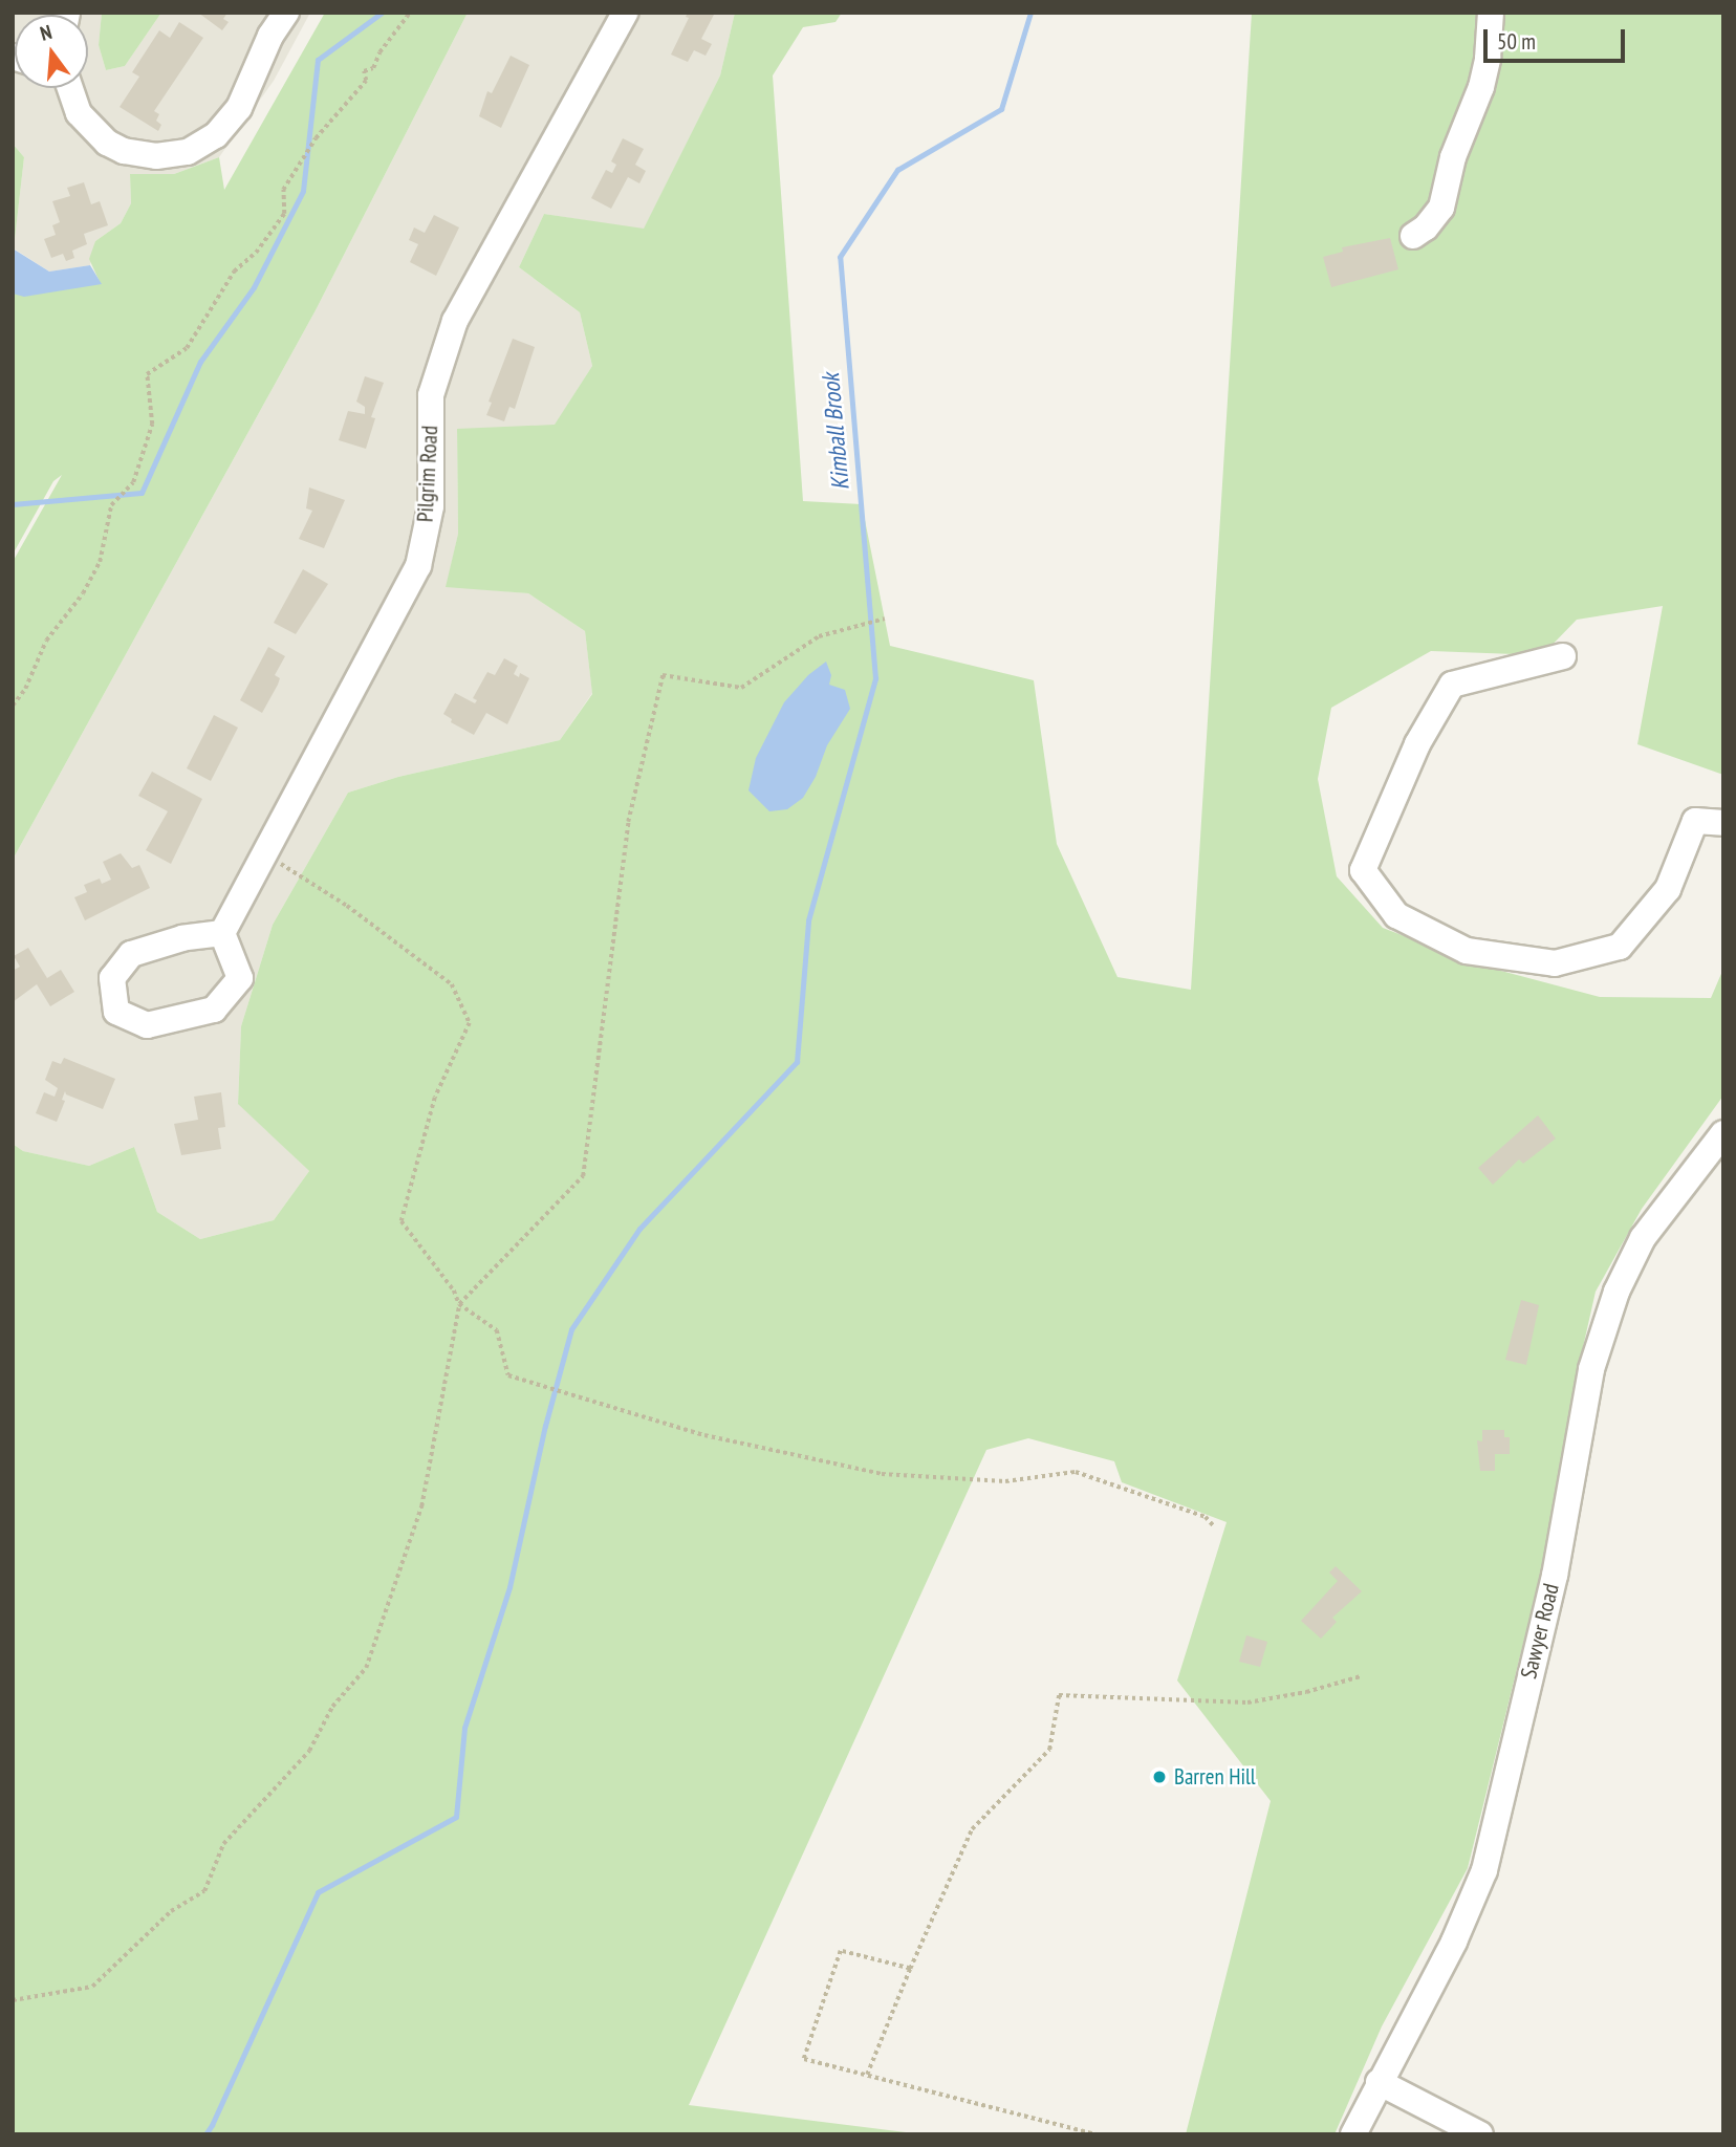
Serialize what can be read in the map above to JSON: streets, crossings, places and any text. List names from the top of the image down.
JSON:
{
  "streets": {
    "street": ["Pilgrim Road", "Sawyer Road"]
  },
  "water": ["Kimball Brook"],
  "places": ["Barren Hill"],
  "scale_bar": "50 m",
  "north": "top"
}
